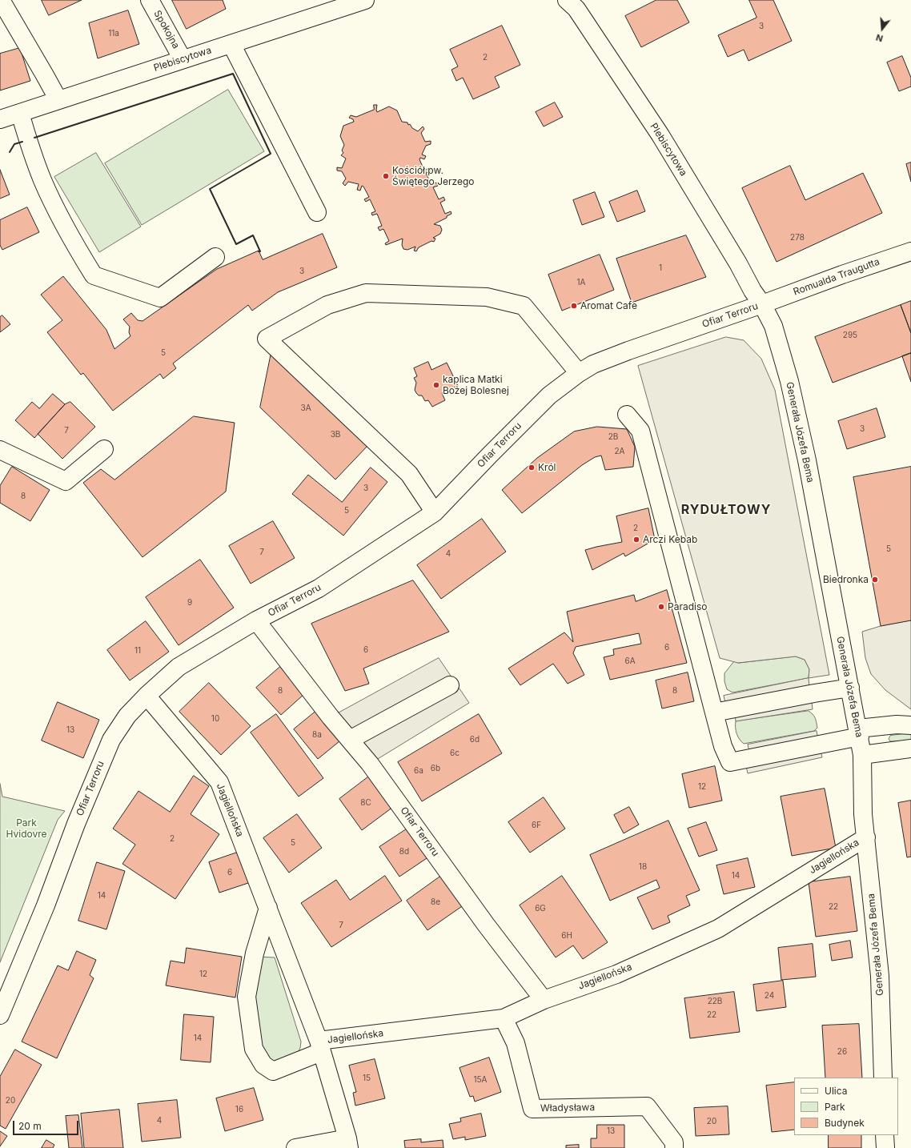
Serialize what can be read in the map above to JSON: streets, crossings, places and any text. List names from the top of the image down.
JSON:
{
  "streets": {
    "street": [
      "Spokojna",
      "Plebiscytowa",
      "Romualda Traugutta",
      "Ofiar Terroru",
      "Generała Józefa Bema",
      "Jagiellońska",
      "Władysława"
    ]
  },
  "crossings": [
    ["Spokojna", "Plebiscytowa"],
    ["Plebiscytowa", "Romualda Traugutta"],
    ["Plebiscytowa", "Ofiar Terroru"],
    ["Plebiscytowa", "Generała Józefa Bema"],
    ["Romualda Traugutta", "Ofiar Terroru"],
    ["Romualda Traugutta", "Generała Józefa Bema"],
    ["Ofiar Terroru", "Generała Józefa Bema"],
    ["Ofiar Terroru", "Jagiellońska"],
    ["Generała Józefa Bema", "Jagiellońska"],
    ["Jagiellońska", "Władysława"]
  ],
  "districts": ["RYDUŁTOWY"],
  "parks": ["Park Hvidovre"],
  "places": [
    "Kościół pw. Świętego Jerzego",
    "Aromat Cafe",
    "kaplica Matki Bożej Bolesnej",
    "Król",
    "Arczi Kebab",
    "Biedronka",
    "Paradiso"
  ],
  "house_numbers": [
    "3",
    "11a",
    "2",
    "278",
    "1",
    "3",
    "1A",
    "295",
    "5",
    "3A",
    "3",
    "7",
    "3B",
    "2B",
    "2A",
    "3",
    "8",
    "5",
    "2",
    "5",
    "7",
    "4",
    "9",
    "6",
    "6",
    "11",
    "6A",
    "8",
    "8",
    "10",
    "13",
    "8a",
    "6d",
    "6c",
    "6b",
    "6a",
    "12",
    "8C",
    "6F",
    "2",
    "5",
    "8d",
    "18",
    "6",
    "14",
    "14",
    "8e",
    "22",
    "6G",
    "7",
    "6H",
    "12",
    "24",
    "22B",
    "22",
    "14",
    "26",
    "15",
    "15A",
    "20",
    "16",
    "4",
    "20",
    "13"
  ],
  "legend": ["Ulica", "Park", "Budynek"],
  "scale_bar": "20 m",
  "north": "bottom"
}
